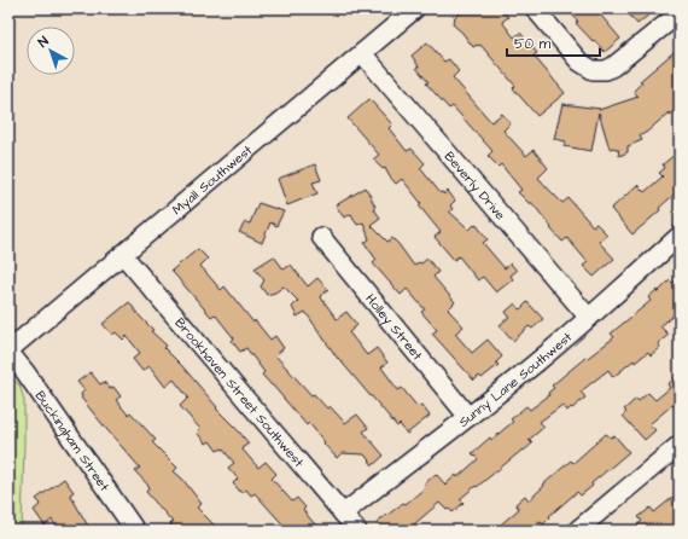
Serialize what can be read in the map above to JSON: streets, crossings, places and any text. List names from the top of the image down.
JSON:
{
  "streets": {
    "street": [
      "Myall Southwest",
      "Beverly Drive",
      "Holley Street",
      "Sunny Lane Southwest",
      "Brookhaven Street Southwest",
      "Buckingham Street"
    ]
  },
  "crossings": [
    ["Myall Southwest", "Beverly Drive"],
    ["Myall Southwest", "Brookhaven Street Southwest"],
    ["Myall Southwest", "Buckingham Street"],
    ["Beverly Drive", "Sunny Lane Southwest"],
    ["Holley Street", "Sunny Lane Southwest"],
    ["Sunny Lane Southwest", "Brookhaven Street Southwest"]
  ],
  "scale_bar": "50 m",
  "north": "top left"
}
